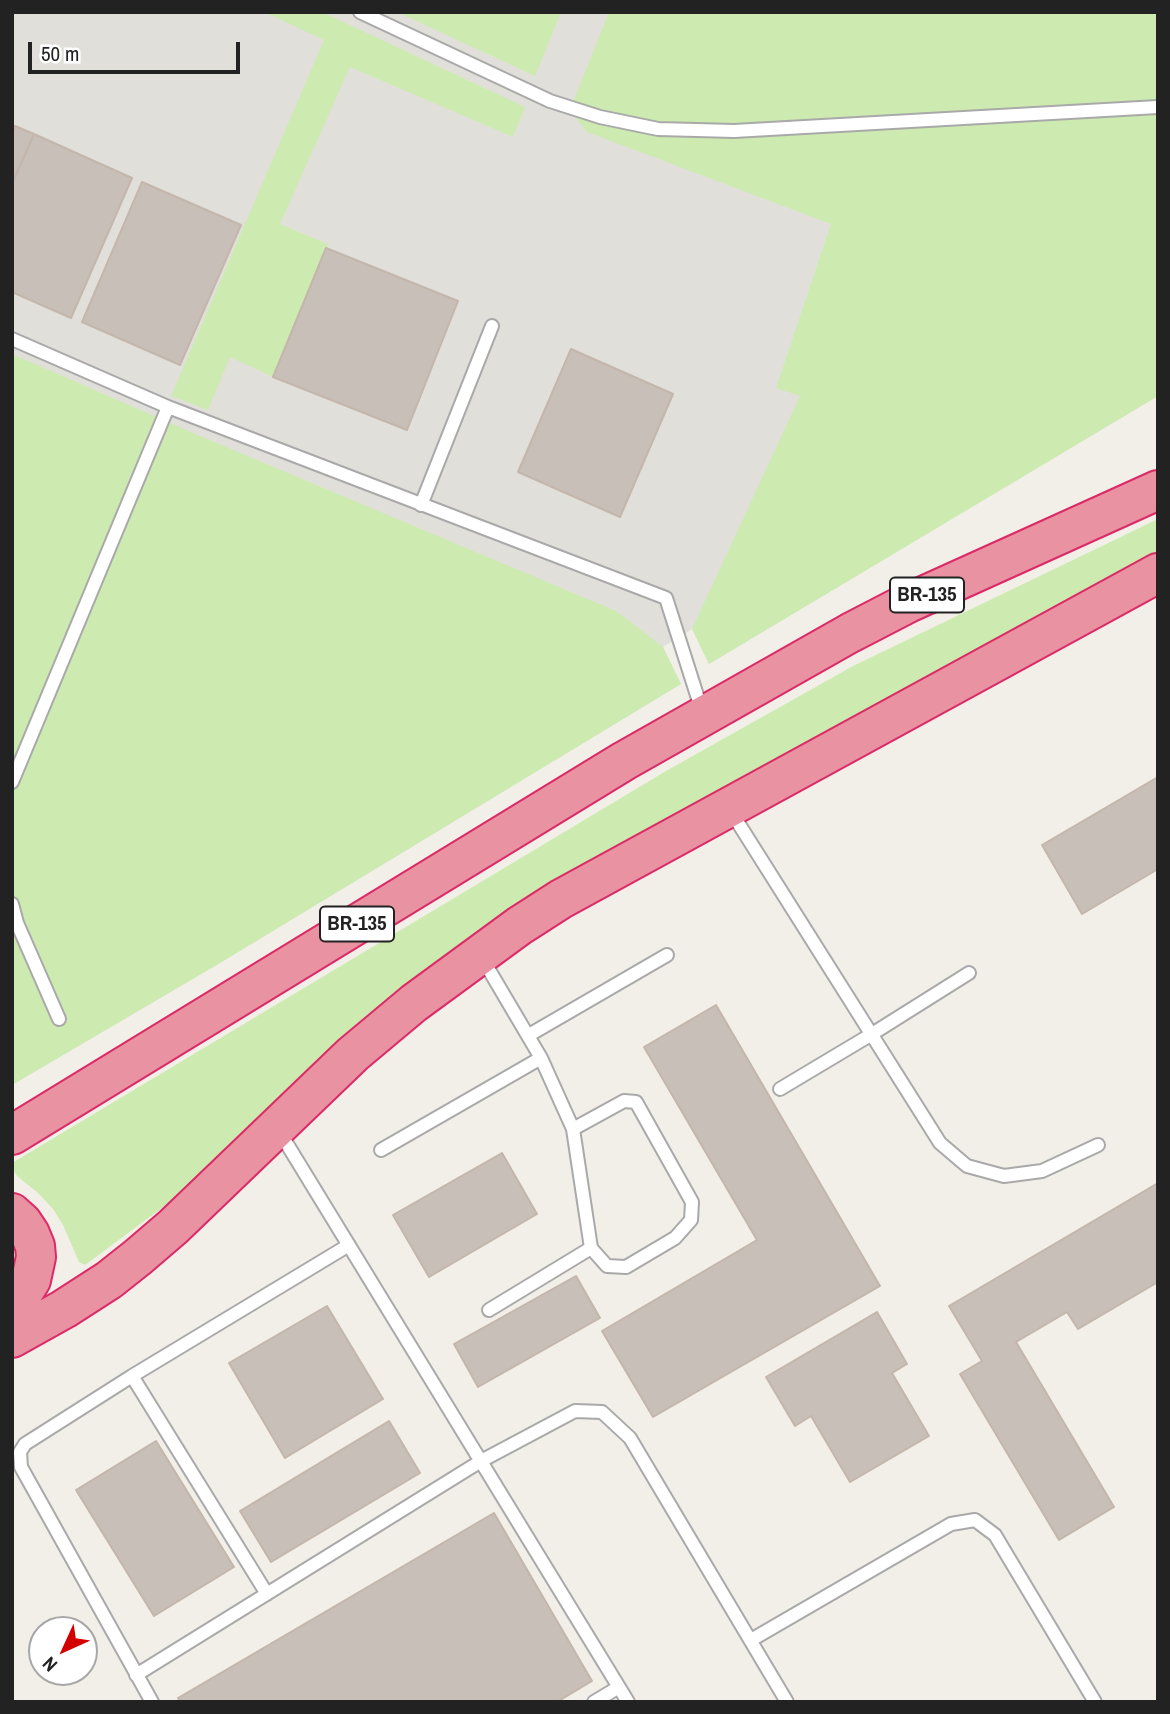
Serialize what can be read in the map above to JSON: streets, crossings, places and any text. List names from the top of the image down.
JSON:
{
  "streets": {
    "highway": ["BR-135"]
  },
  "scale_bar": "50 m",
  "north": "bottom left"
}
